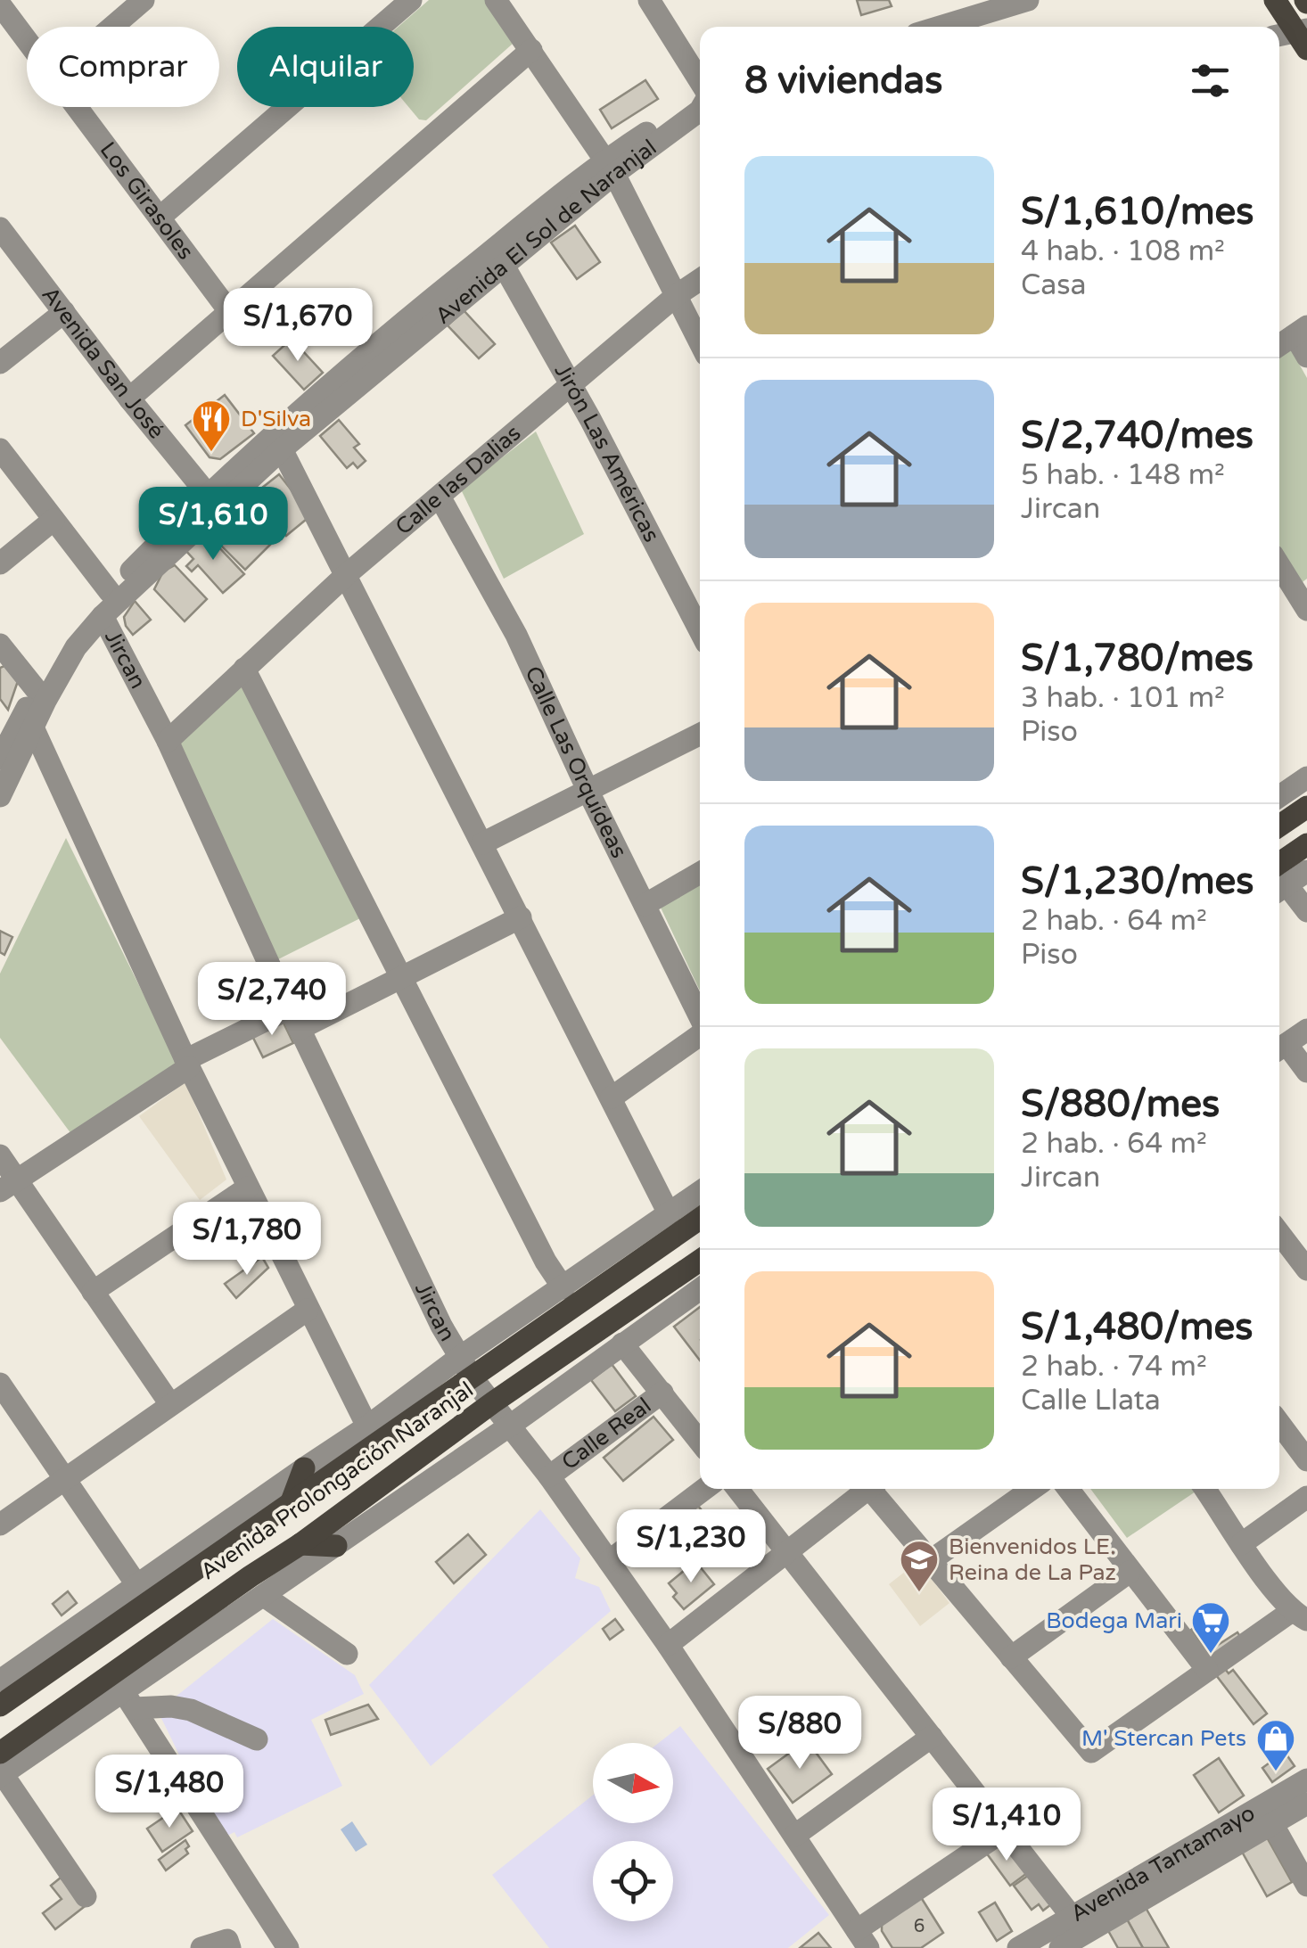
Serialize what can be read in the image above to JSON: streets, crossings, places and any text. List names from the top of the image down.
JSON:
{
  "streets": {
    "main road": ["Avenida Prolongación Naranjal"],
    "street": [
      "Los Girasoles",
      "Avenida El Sol de Naranjal",
      "Avenida San José",
      "Jirón Las Américas",
      "Calle las Dalias",
      "Jircan",
      "Calle Las Orquídeas",
      "Calle Real",
      "Avenida Tantamayo"
    ]
  },
  "crossings": [
    ["Avenida El Sol de Naranjal", "Avenida San José"],
    ["Avenida El Sol de Naranjal", "Jirón Las Américas"],
    ["Avenida El Sol de Naranjal", "Jircan"],
    ["Jirón Las Américas", "Calle las Dalias"],
    ["Calle las Dalias", "Jircan"],
    ["Calle las Dalias", "Calle Las Orquídeas"],
    ["Jircan", "Calle Real"],
    ["Jircan", "Avenida Prolongación Naranjal"]
  ],
  "places": {
    "restaurant": ["D'Silva"],
    "school or university": ["Bienvenidos LE. Reina de La Paz"],
    "supermarket": ["Bodega Mari"],
    "shop": ["M' Stercan Pets"]
  },
  "house_numbers": ["6"],
  "north": "right",
  "page": {
    "chip": ["Comprar", "Alquilar"],
    "heading": "8 viviendas",
    "list": [
      {
        "name": "S/1,610/mes",
        "note": "4 hab. · 108 m² · Casa"
      },
      {
        "name": "S/2,740/mes",
        "note": "5 hab. · 148 m² · Jircan"
      },
      {
        "name": "S/1,780/mes",
        "note": "3 hab. · 101 m² · Piso"
      },
      {
        "name": "S/1,230/mes",
        "note": "2 hab. · 64 m² · Piso"
      },
      {
        "name": "S/880/mes",
        "note": "2 hab. · 64 m² · Jircan"
      },
      {
        "name": "S/1,480/mes",
        "note": "2 hab. · 74 m² · Calle Llata"
      }
    ],
    "price": [
      "S/1,670",
      "S/1,610",
      "S/2,740",
      "S/1,780",
      "S/1,230",
      "S/880",
      "S/1,480",
      "S/1,410"
    ]
  }
}
